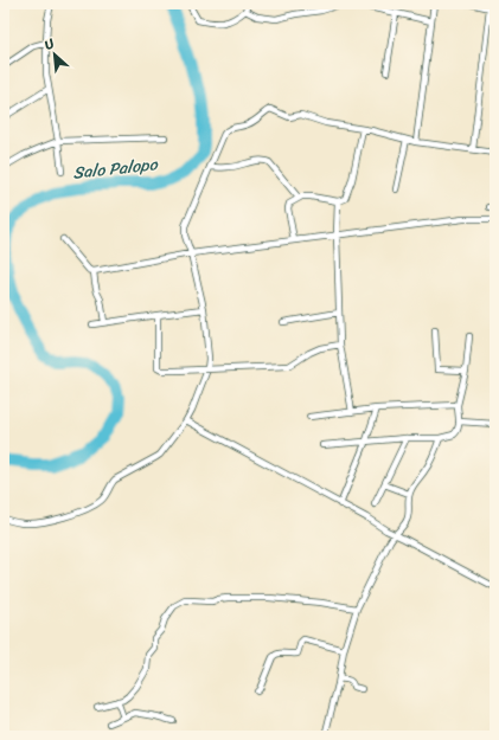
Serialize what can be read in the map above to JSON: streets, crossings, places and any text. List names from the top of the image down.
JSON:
{
  "water": ["Salo Palopo"],
  "north": "top left"
}
